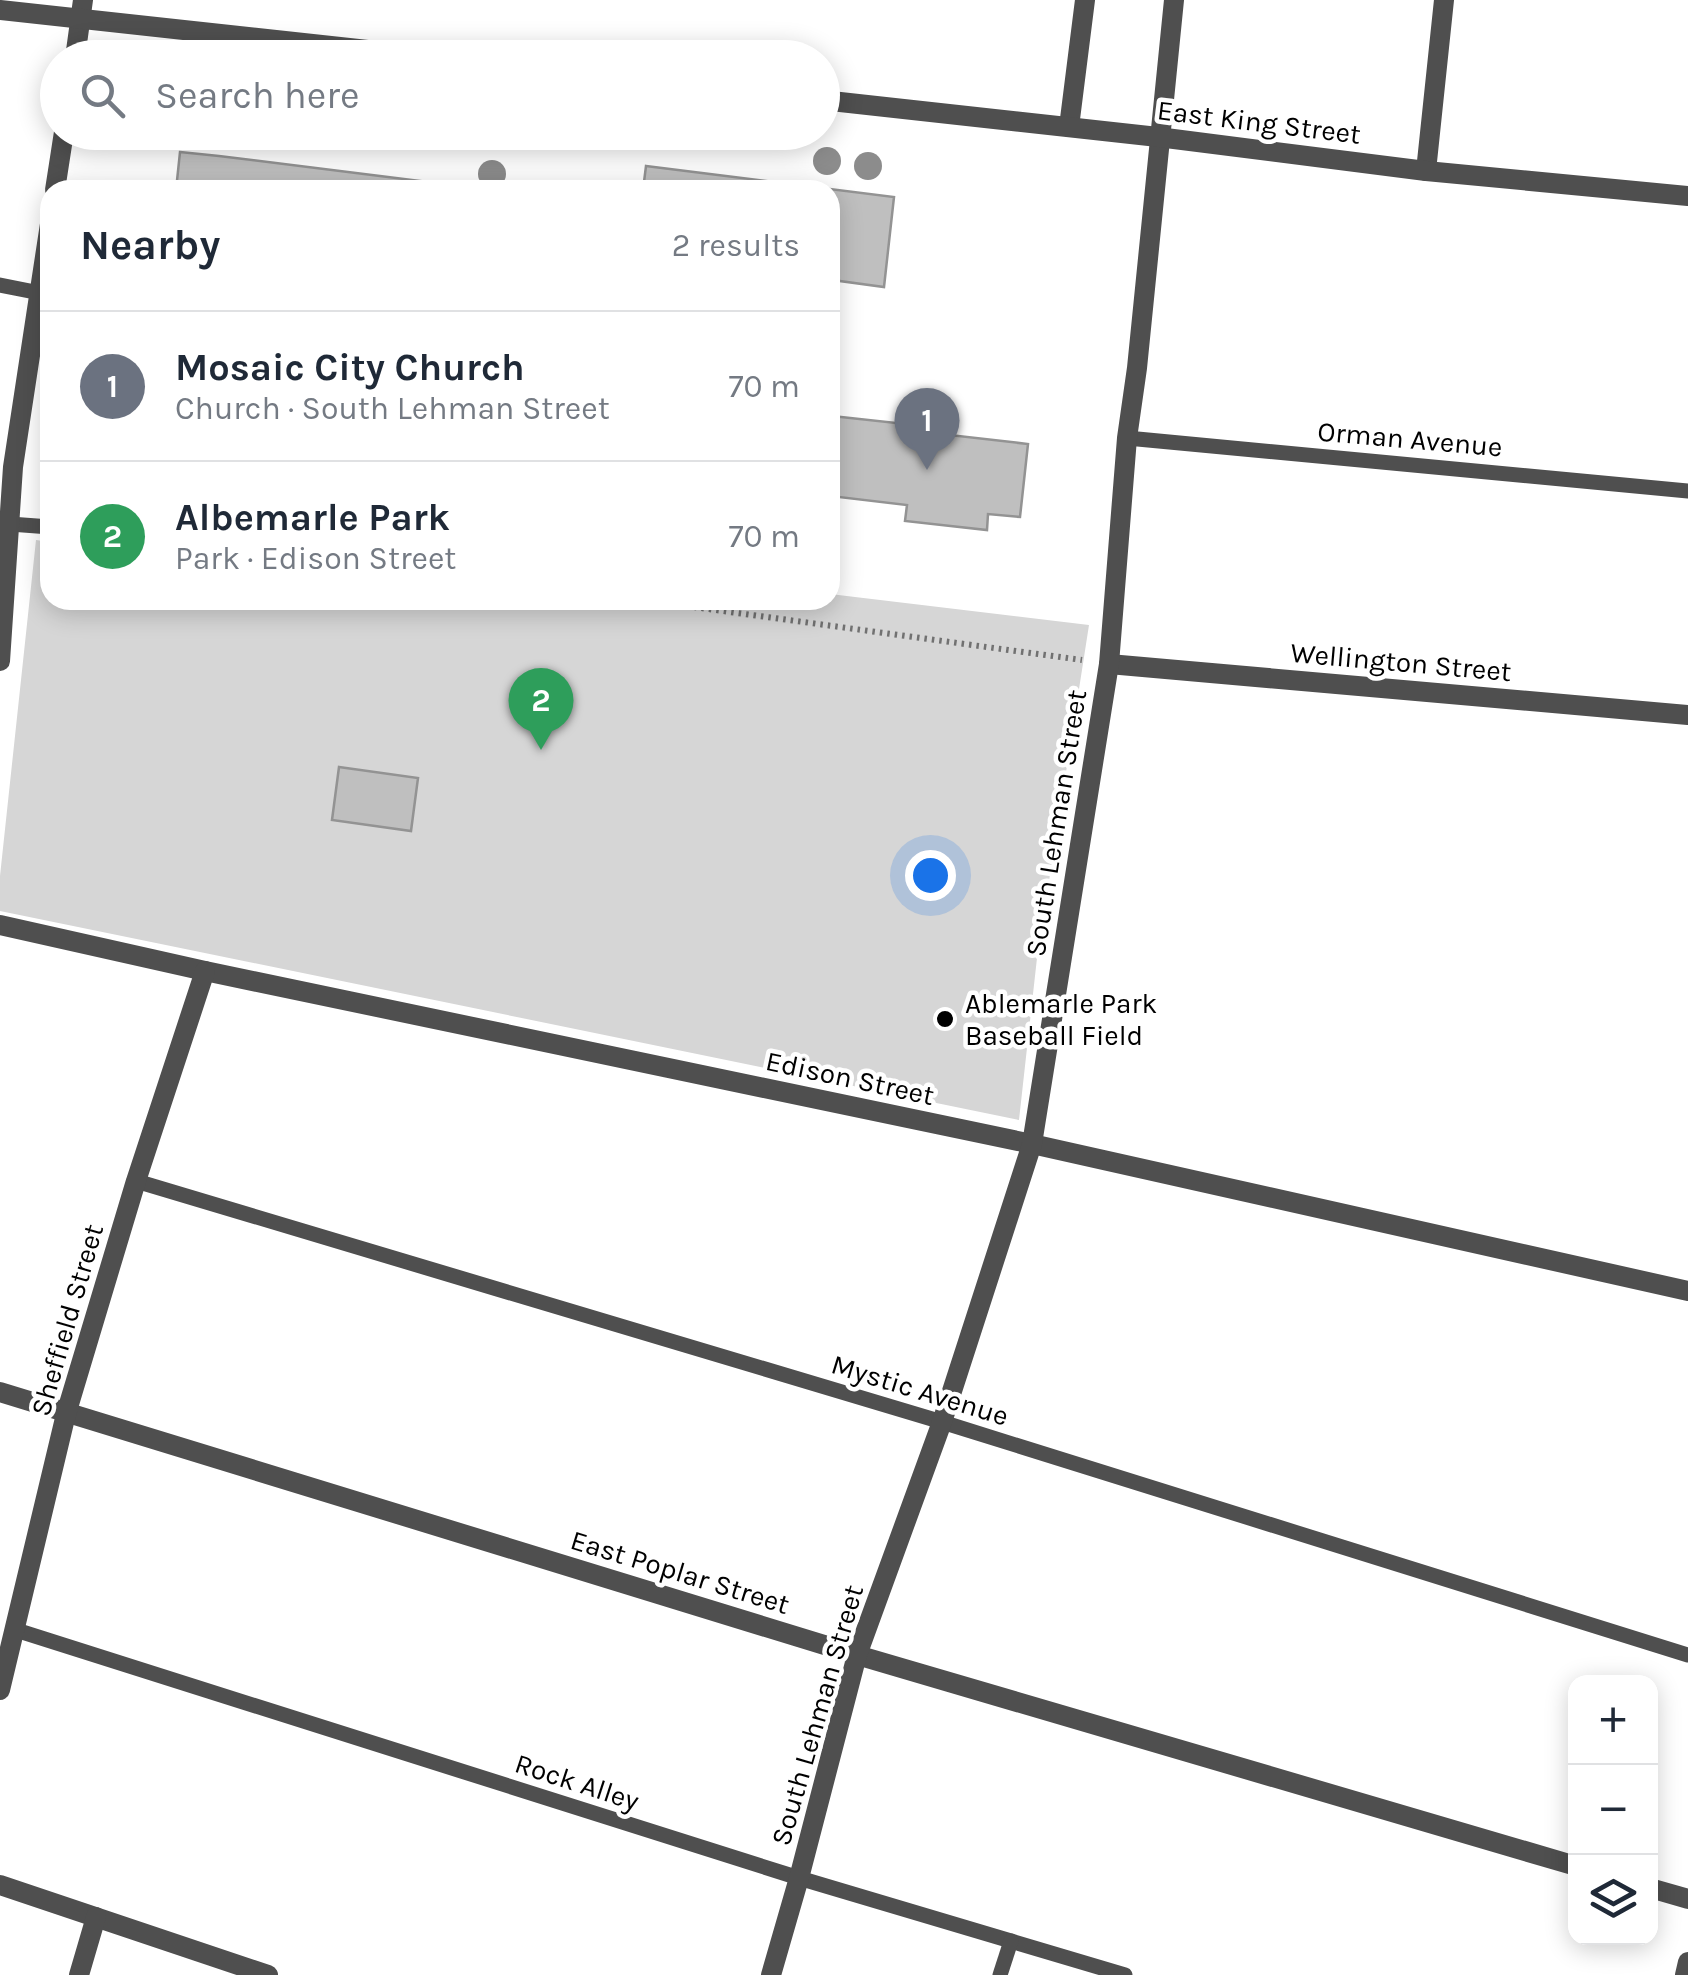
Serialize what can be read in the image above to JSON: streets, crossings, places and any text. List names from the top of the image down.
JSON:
{
  "streets": {
    "street": [
      "East King Street",
      "Wellington Street",
      "South Lehman Street",
      "Edison Street",
      "Sheffield Street",
      "East Poplar Street"
    ],
    "lane": ["Orman Avenue", "Mystic Avenue", "Rock Alley"]
  },
  "crossings": [
    ["East King Street", "South Lehman Street"],
    ["Orman Avenue", "South Lehman Street"],
    ["Wellington Street", "South Lehman Street"],
    ["South Lehman Street", "Edison Street"],
    ["South Lehman Street", "Mystic Avenue"],
    ["South Lehman Street", "East Poplar Street"],
    ["South Lehman Street", "Rock Alley"],
    ["Edison Street", "Sheffield Street"],
    ["Sheffield Street", "Mystic Avenue"],
    ["Sheffield Street", "East Poplar Street"],
    ["Sheffield Street", "Rock Alley"]
  ],
  "places": ["Ablemarle Park Baseball Field"],
  "page": {
    "search": "Search here",
    "heading": ["Nearby", "2 results"],
    "list": [
      {
        "mark": "1",
        "name": "Mosaic City Church",
        "note": "Church · South Lehman Street",
        "value": "70 m"
      },
      {
        "mark": "2",
        "name": "Albemarle Park",
        "note": "Park · Edison Street",
        "value": "70 m"
      }
    ],
    "pins": ["1", "2"],
    "map_buttons": ["+", "−"]
  }
}
